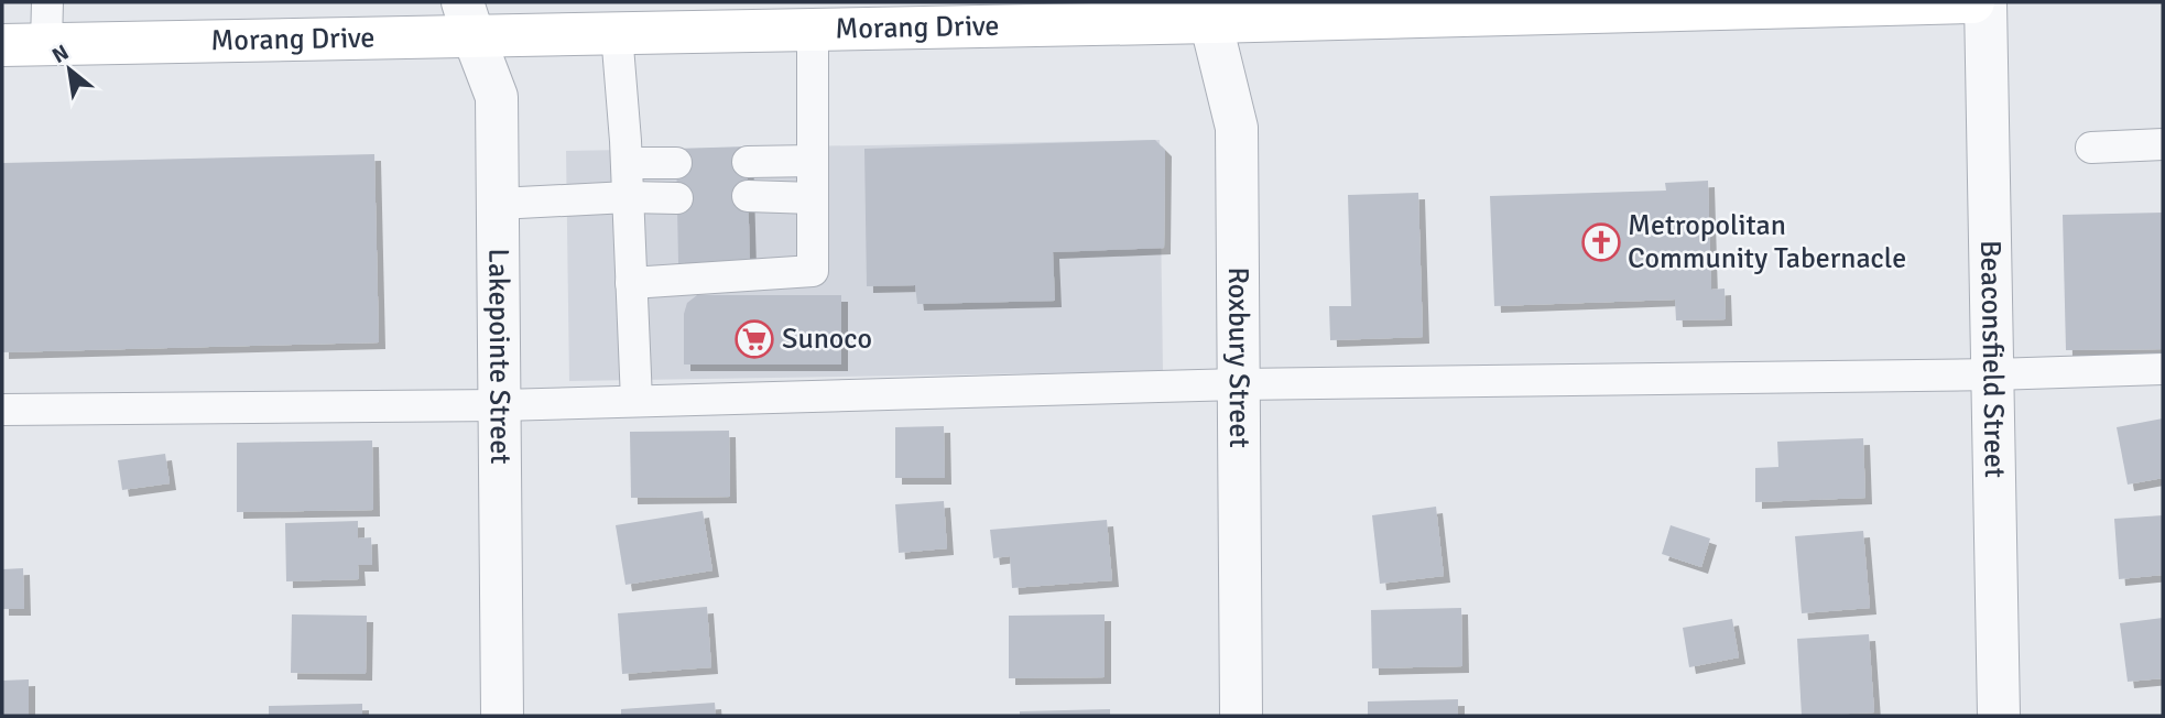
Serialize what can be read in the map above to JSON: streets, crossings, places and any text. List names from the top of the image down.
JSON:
{
  "streets": {
    "street": [
      "Morang Drive",
      "Lakepointe Street",
      "Roxbury Street",
      "Beaconsfield Street"
    ]
  },
  "crossings": [
    ["Morang Drive", "Lakepointe Street"],
    ["Morang Drive", "Roxbury Street"]
  ],
  "places": {
    "church": ["Metropolitan Community Tabernacle"],
    "supermarket": ["Sunoco"]
  },
  "north": "top left"
}
